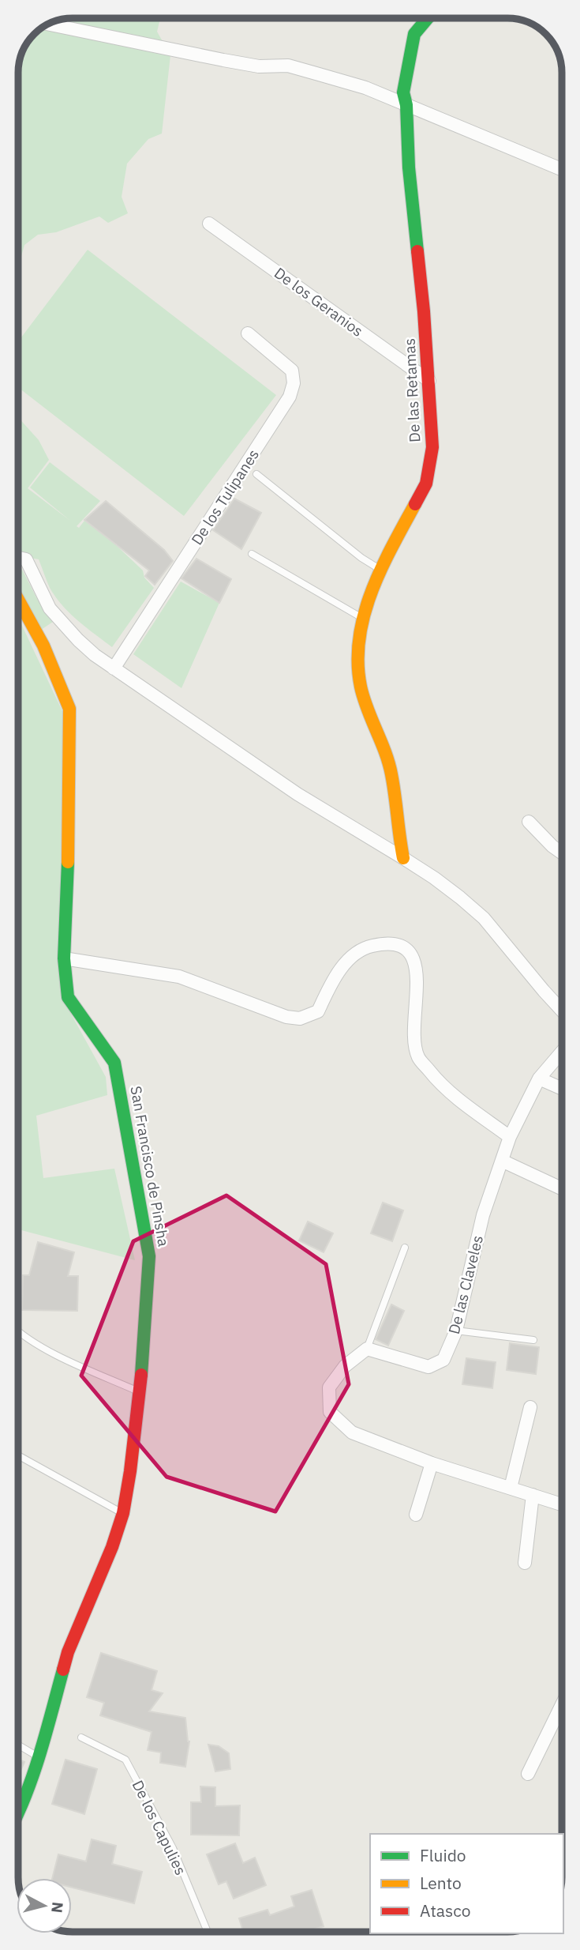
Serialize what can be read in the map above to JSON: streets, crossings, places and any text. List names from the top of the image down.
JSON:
{
  "streets": {
    "street": [
      "De los Geranios",
      "De las Retamas",
      "De los Tulipanes",
      "San Francisco de Pinsha",
      "De las Claveles"
    ],
    "lane": ["De los Capulies"]
  },
  "crossings": [
    ["De los Geranios", "De las Retamas"]
  ],
  "legend": ["Fluido", "Lento", "Atasco"],
  "north": "right"
}
